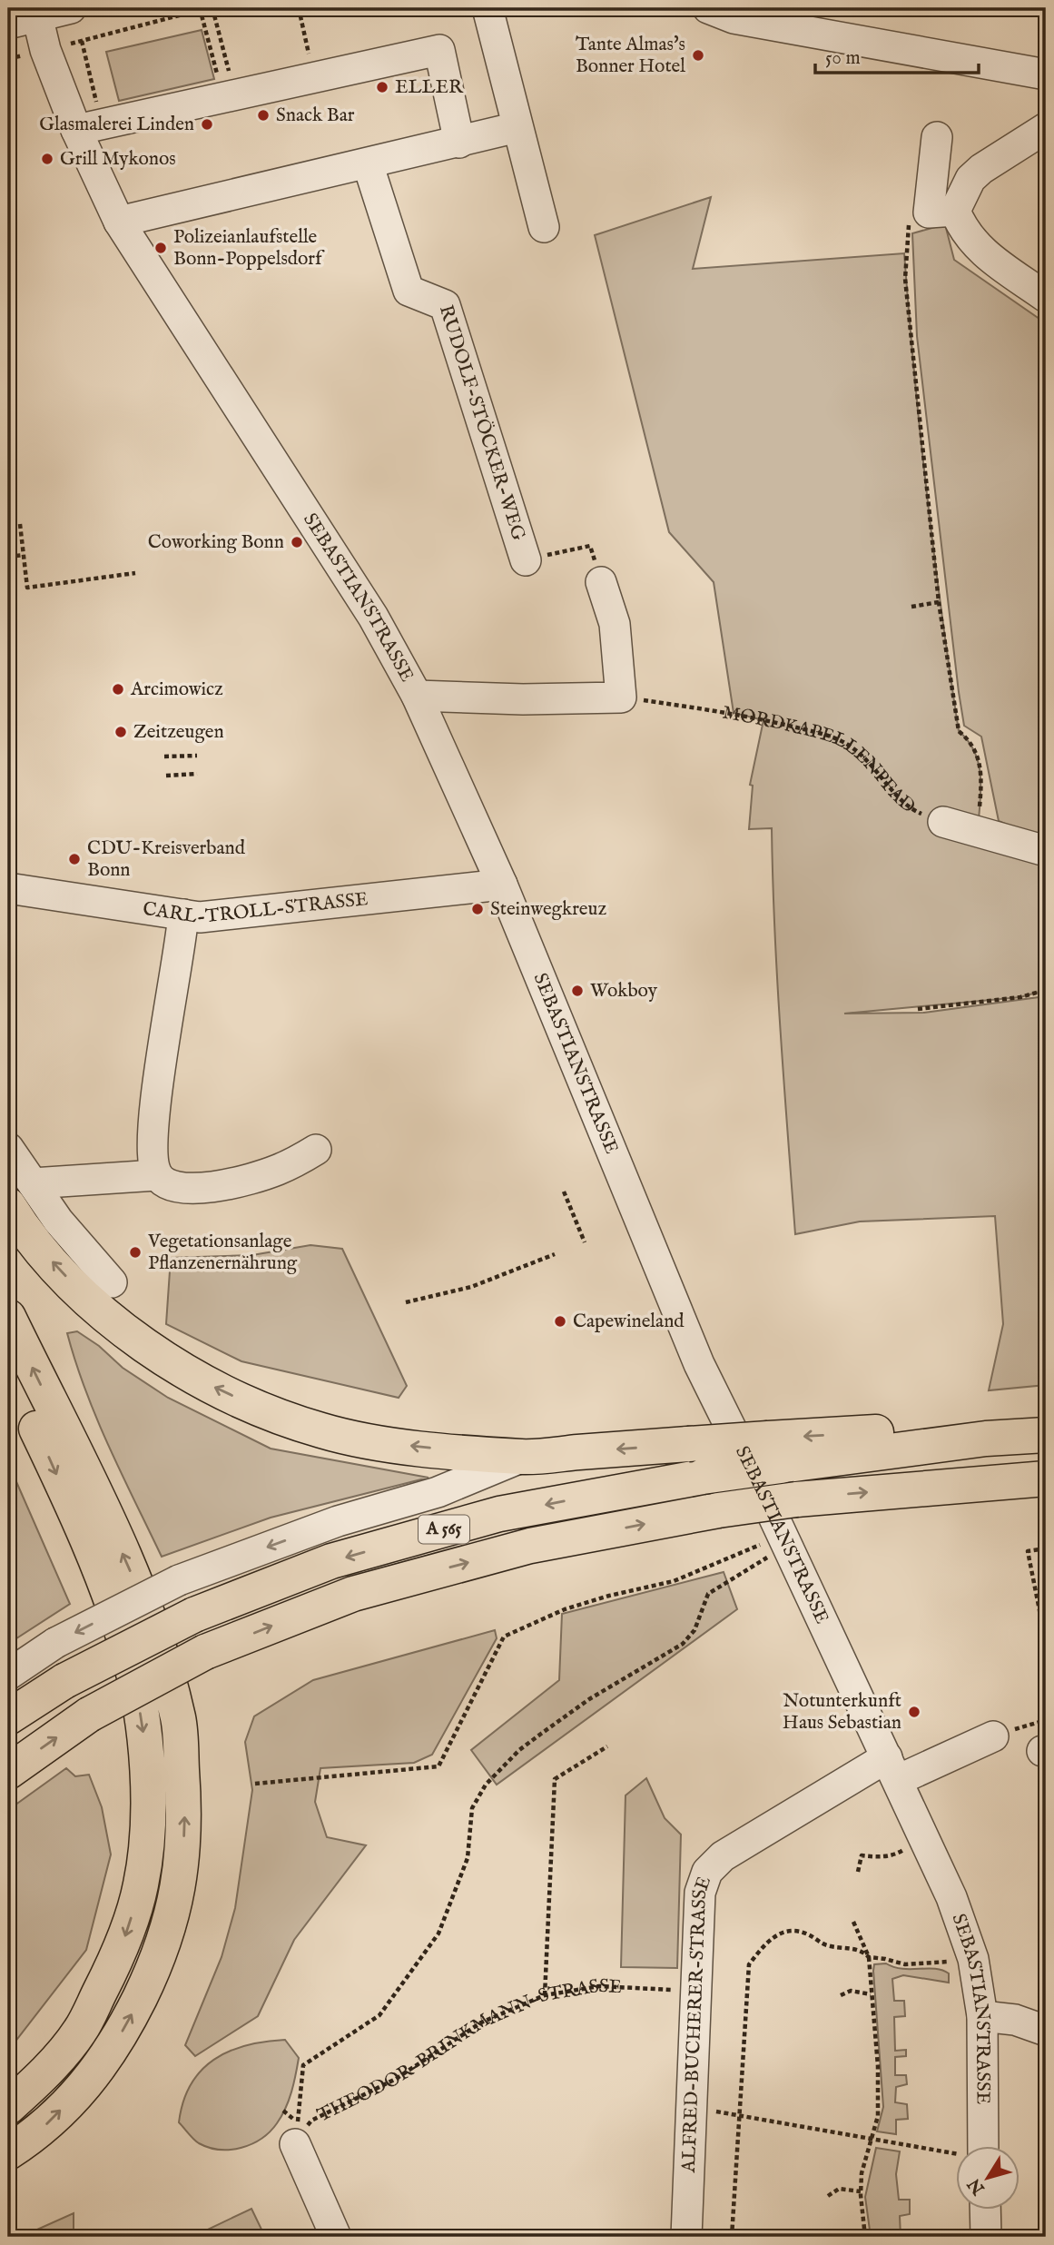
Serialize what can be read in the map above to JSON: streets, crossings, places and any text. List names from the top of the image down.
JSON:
{
  "streets": {
    "highway": ["A 565"],
    "street": [
      "RUDOLF-STÖCKER-WEG",
      "SEBASTIANSTRASSE",
      "CARL-TROLL-STRASSE",
      "ALFRED-BUCHERER-STRASSE"
    ],
    "path": ["MORDKAPELLENPFAD", "THEODOR-BRINKMANN-STRASSE"]
  },
  "crossings": [
    ["SEBASTIANSTRASSE", "CARL-TROLL-STRASSE"],
    ["SEBASTIANSTRASSE", "ALFRED-BUCHERER-STRASSE"]
  ],
  "places": [
    "Tante Almas's Bonner Hotel",
    "ELLER",
    "Snack Bar",
    "Glasmalerei Linden",
    "Grill Mykonos",
    "Polizeianlaufstelle Bonn-Poppelsdorf",
    "Coworking Bonn",
    "Arcimowicz",
    "Zeitzeugen",
    "CDU-Kreisverband Bonn",
    "Steinwegkreuz",
    "Wokboy",
    "Vegetationsanlage Pflanzenernährung",
    "Capewineland",
    "Notunterkunft Haus Sebastian"
  ],
  "scale_bar": "50 m",
  "north": "bottom left"
}
